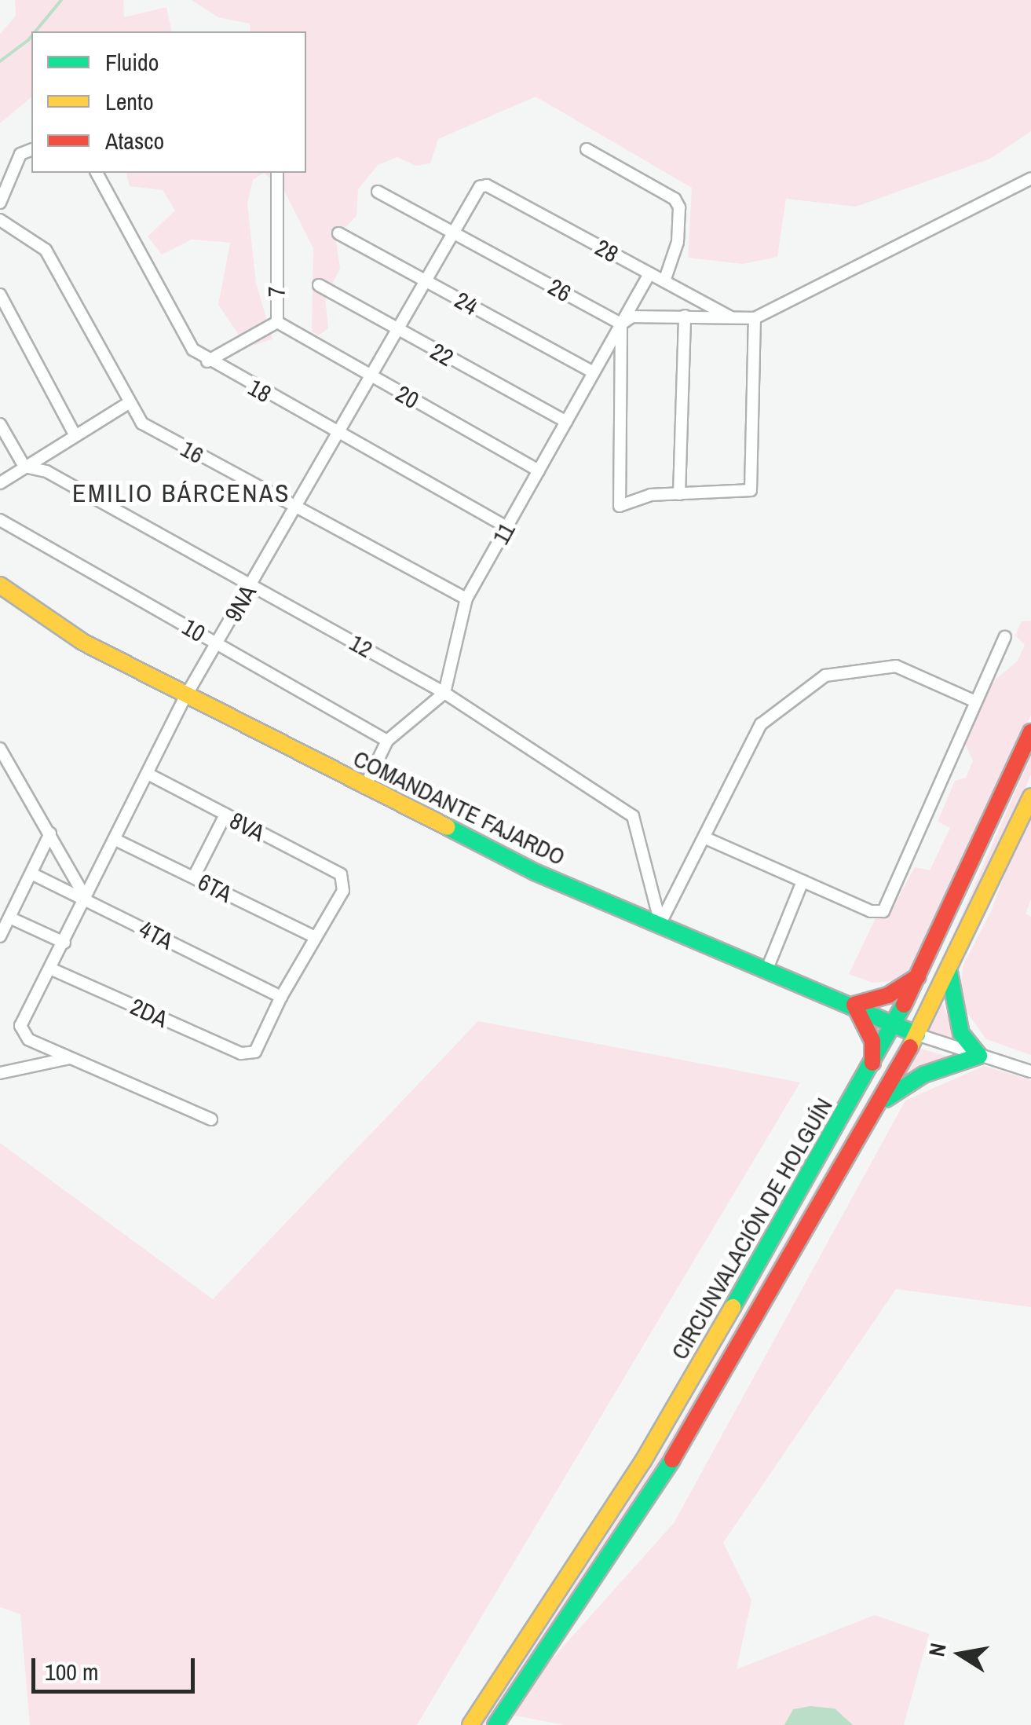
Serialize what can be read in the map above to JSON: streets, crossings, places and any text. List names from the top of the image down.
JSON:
{
  "streets": {
    "main road": ["COMANDANTE FAJARDO", "CIRCUNVALACIÓN DE HOLGUÍN"],
    "street": [
      "28",
      "26",
      "7",
      "24",
      "22",
      "18",
      "20",
      "16",
      "11",
      "9NA",
      "10",
      "12",
      "8VA",
      "6TA",
      "4TA",
      "2DA"
    ]
  },
  "crossings": [
    ["28", "11"],
    ["28", "9NA"],
    ["26", "11"],
    ["26", "9NA"],
    ["7", "18"],
    ["7", "20"],
    ["24", "11"],
    ["24", "9NA"],
    ["22", "11"],
    ["22", "9NA"],
    ["18", "11"],
    ["18", "9NA"],
    ["20", "11"],
    ["20", "9NA"],
    ["16", "11"],
    ["16", "9NA"],
    ["11", "12"],
    ["9NA", "10"],
    ["9NA", "12"],
    ["9NA", "COMANDANTE FAJARDO"],
    ["9NA", "8VA"],
    ["9NA", "6TA"],
    ["9NA", "4TA"],
    ["9NA", "2DA"],
    ["12", "COMANDANTE FAJARDO"],
    ["COMANDANTE FAJARDO", "CIRCUNVALACIÓN DE HOLGUÍN"],
    ["8VA", "6TA"],
    ["4TA", "2DA"]
  ],
  "districts": ["EMILIO BÁRCENAS"],
  "legend": ["Fluido", "Lento", "Atasco"],
  "scale_bar": "100 m",
  "north": "left"
}
